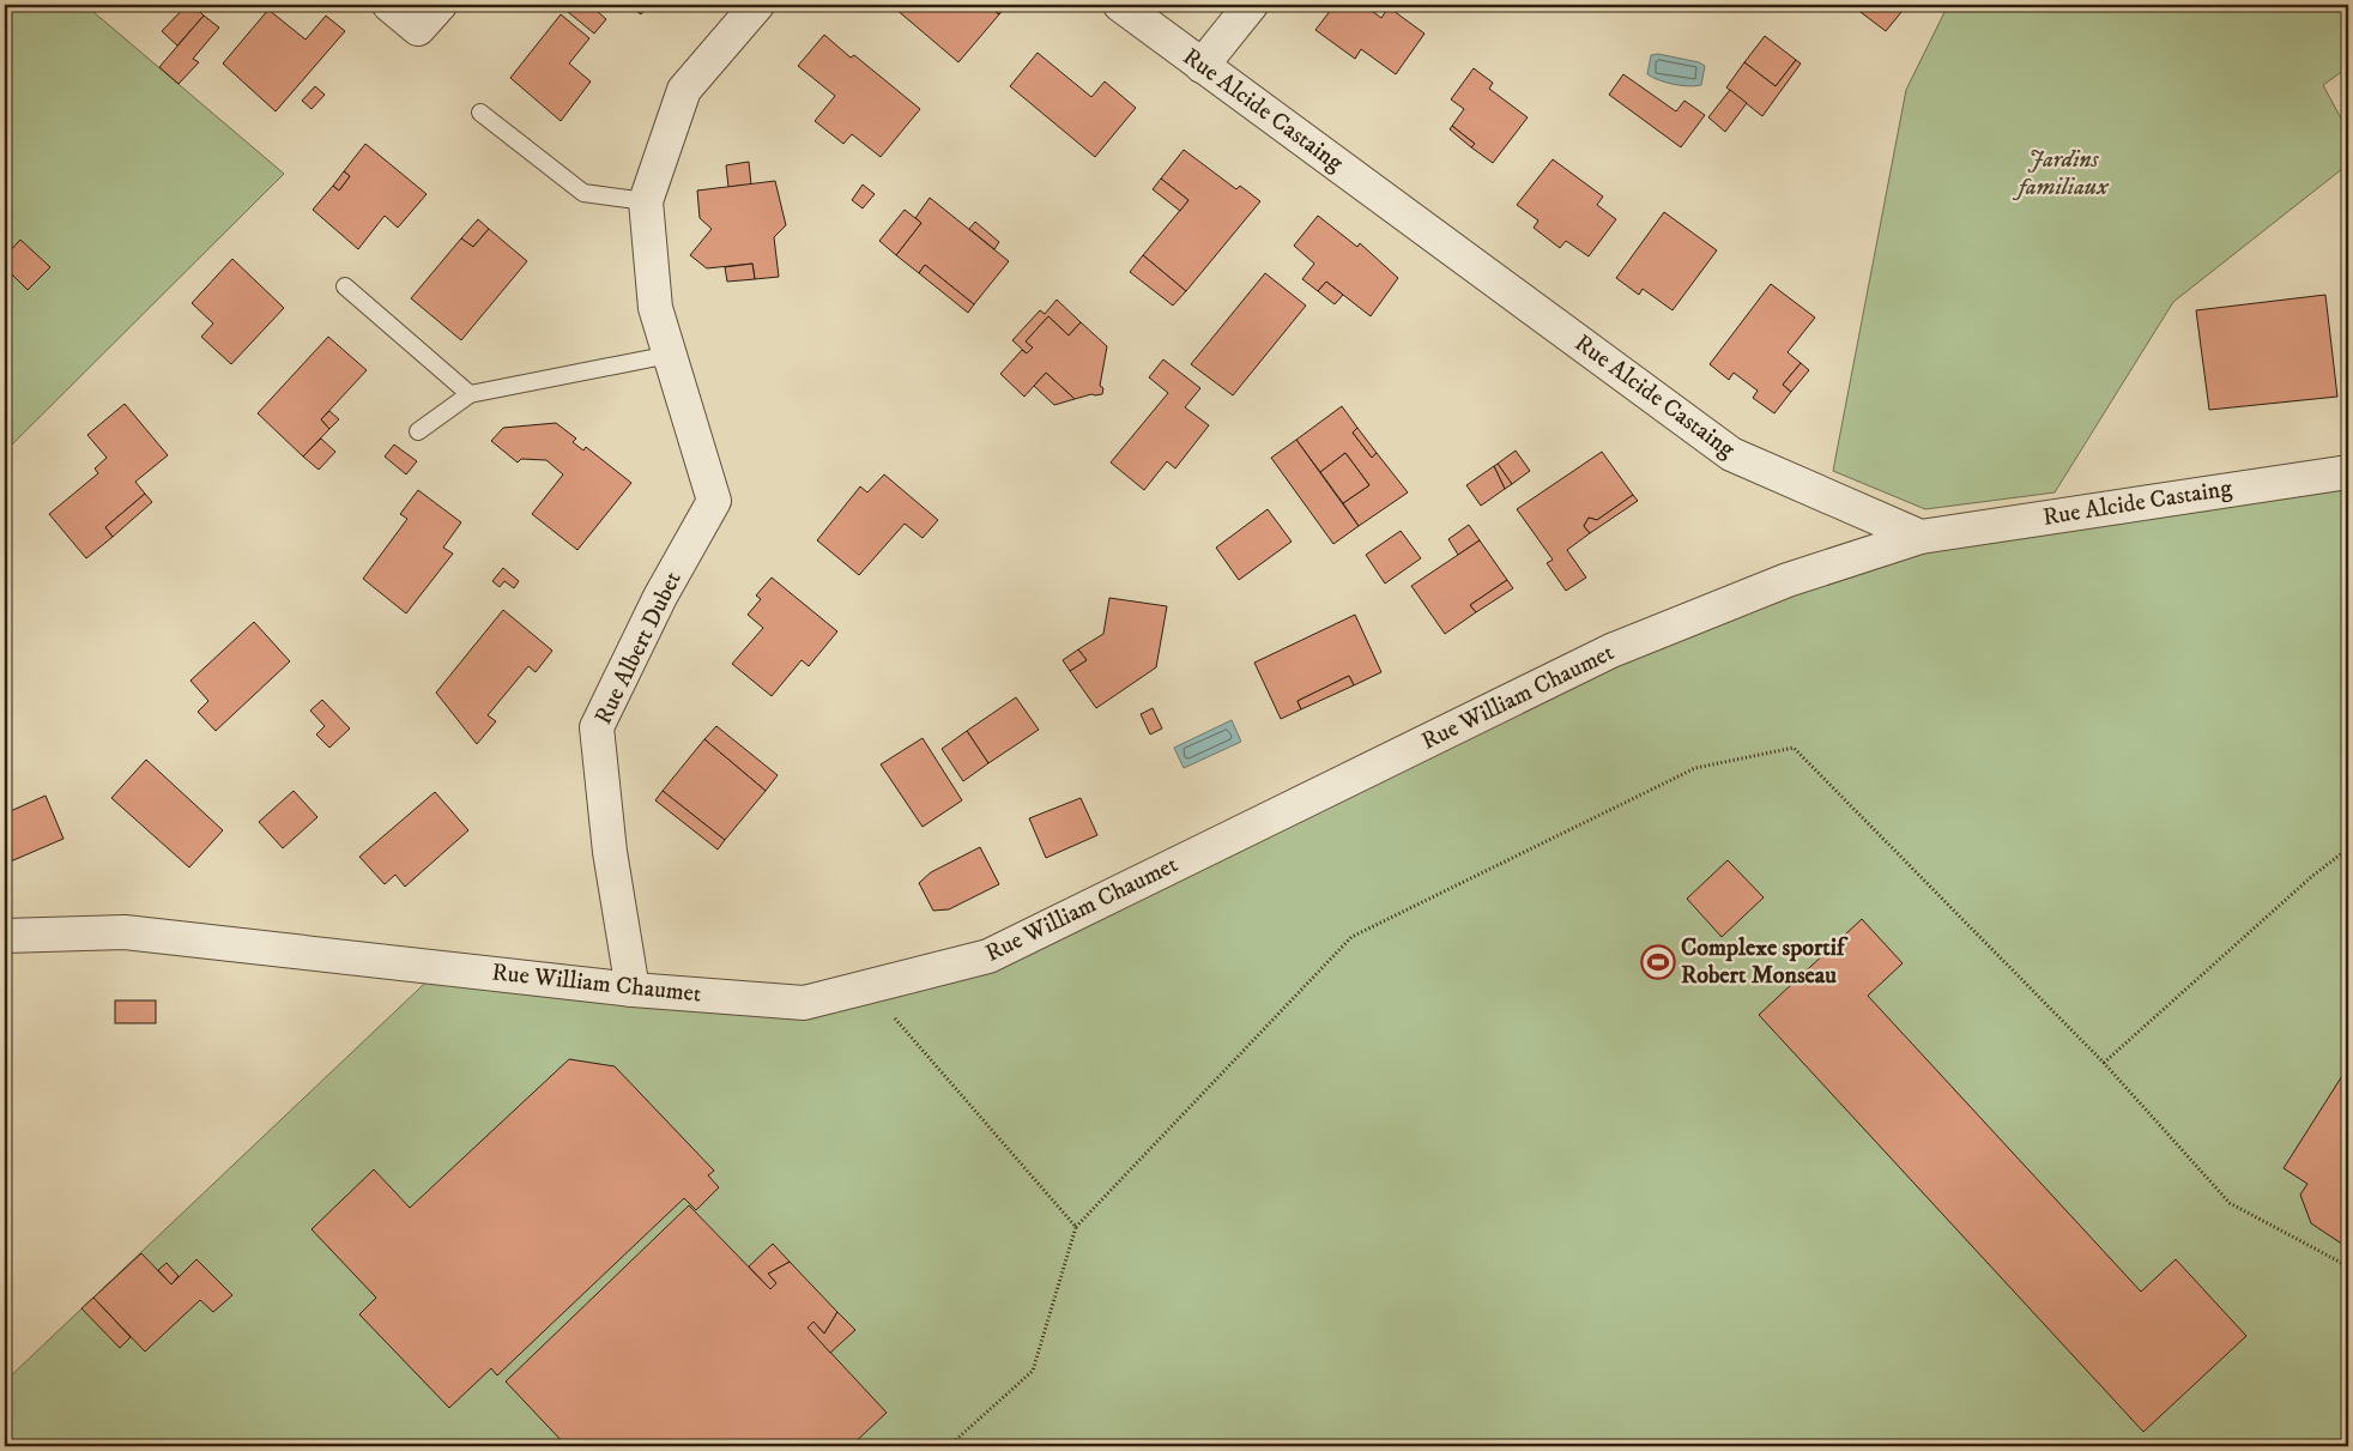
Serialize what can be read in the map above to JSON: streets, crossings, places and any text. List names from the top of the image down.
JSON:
{
  "streets": {
    "street": ["Rue Alcide Castaing", "Rue Albert Dubet", "Rue William Chaumet"]
  },
  "crossings": [
    ["Rue Alcide Castaing", "Rue William Chaumet"],
    ["Rue Albert Dubet", "Rue William Chaumet"]
  ],
  "parks": ["Jardins familiaux"],
  "places": {
    "sports": ["Complexe sportif Robert Monseau"]
  }
}
